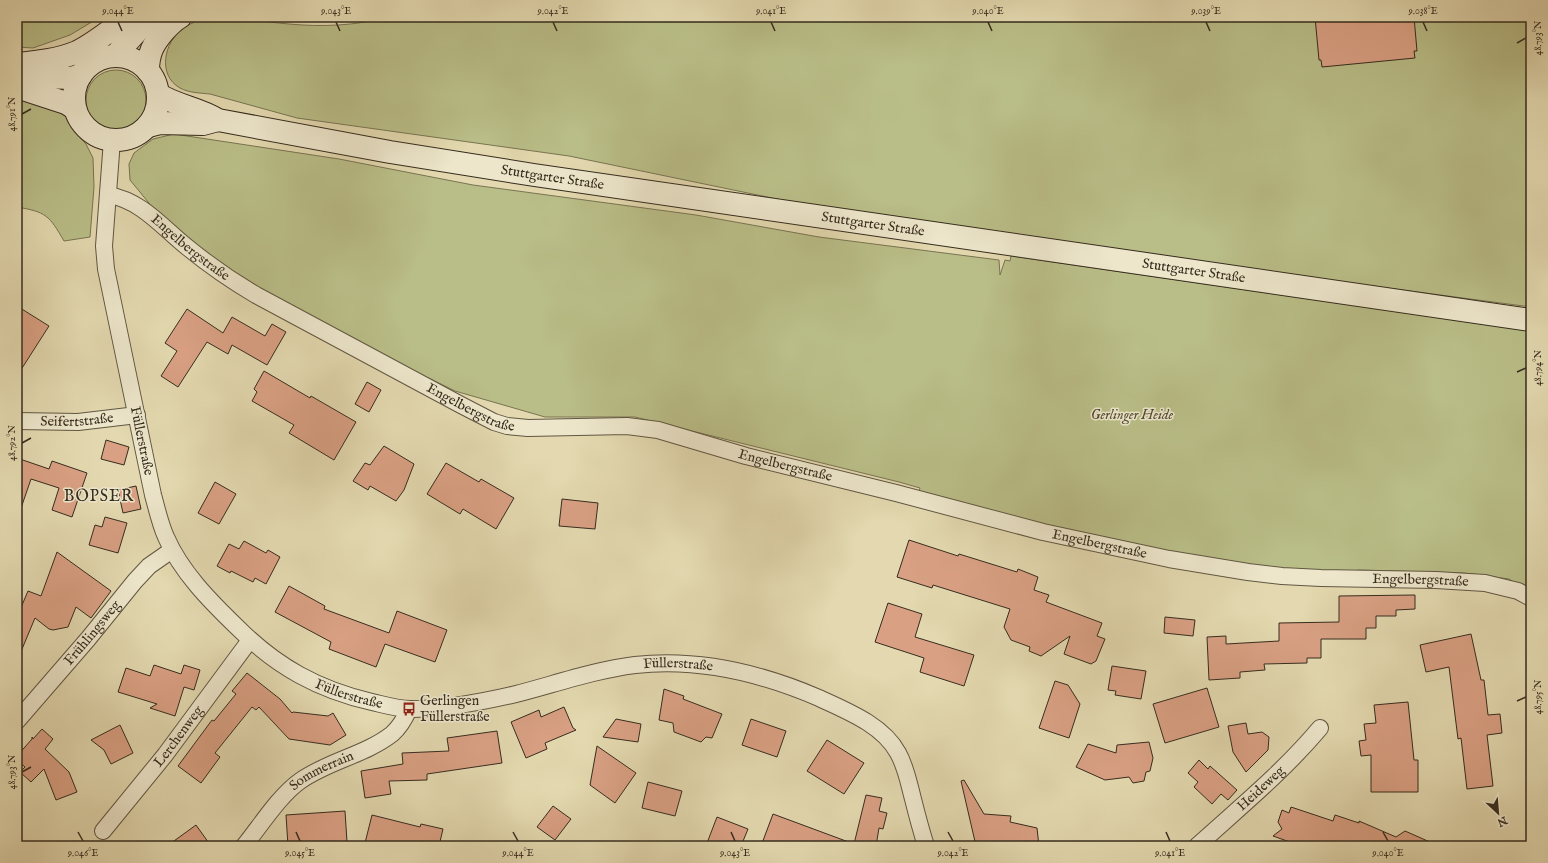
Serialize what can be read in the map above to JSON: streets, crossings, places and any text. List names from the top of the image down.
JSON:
{
  "streets": {
    "main road": ["Stuttgarter Straße"],
    "street": [
      "Engelbergstraße",
      "Seifertstraße",
      "Füllerstraße",
      "Frühlingsweg",
      "Lerchenweg",
      "Sommerrain",
      "Heideweg"
    ]
  },
  "crossings": [
    ["Stuttgarter Straße", "Füllerstraße"],
    ["Engelbergstraße", "Füllerstraße"],
    ["Seifertstraße", "Füllerstraße"],
    ["Füllerstraße", "Frühlingsweg"],
    ["Füllerstraße", "Lerchenweg"],
    ["Füllerstraße", "Sommerrain"]
  ],
  "districts": ["BOPSER"],
  "parks": ["Gerlinger Heide"],
  "places": {
    "bus stop": ["Gerlingen Füllerstraße"]
  },
  "north": "bottom right",
  "coordinates": [
    "9.044°E",
    "9.043°E",
    "9.042°E",
    "9.041°E",
    "9.040°E",
    "9.039°E",
    "9.038°E",
    "48.793°N",
    "48.791°N",
    "48.794°N",
    "48.792°N",
    "48.795°N",
    "9.046°E",
    "9.045°E"
  ]
}
